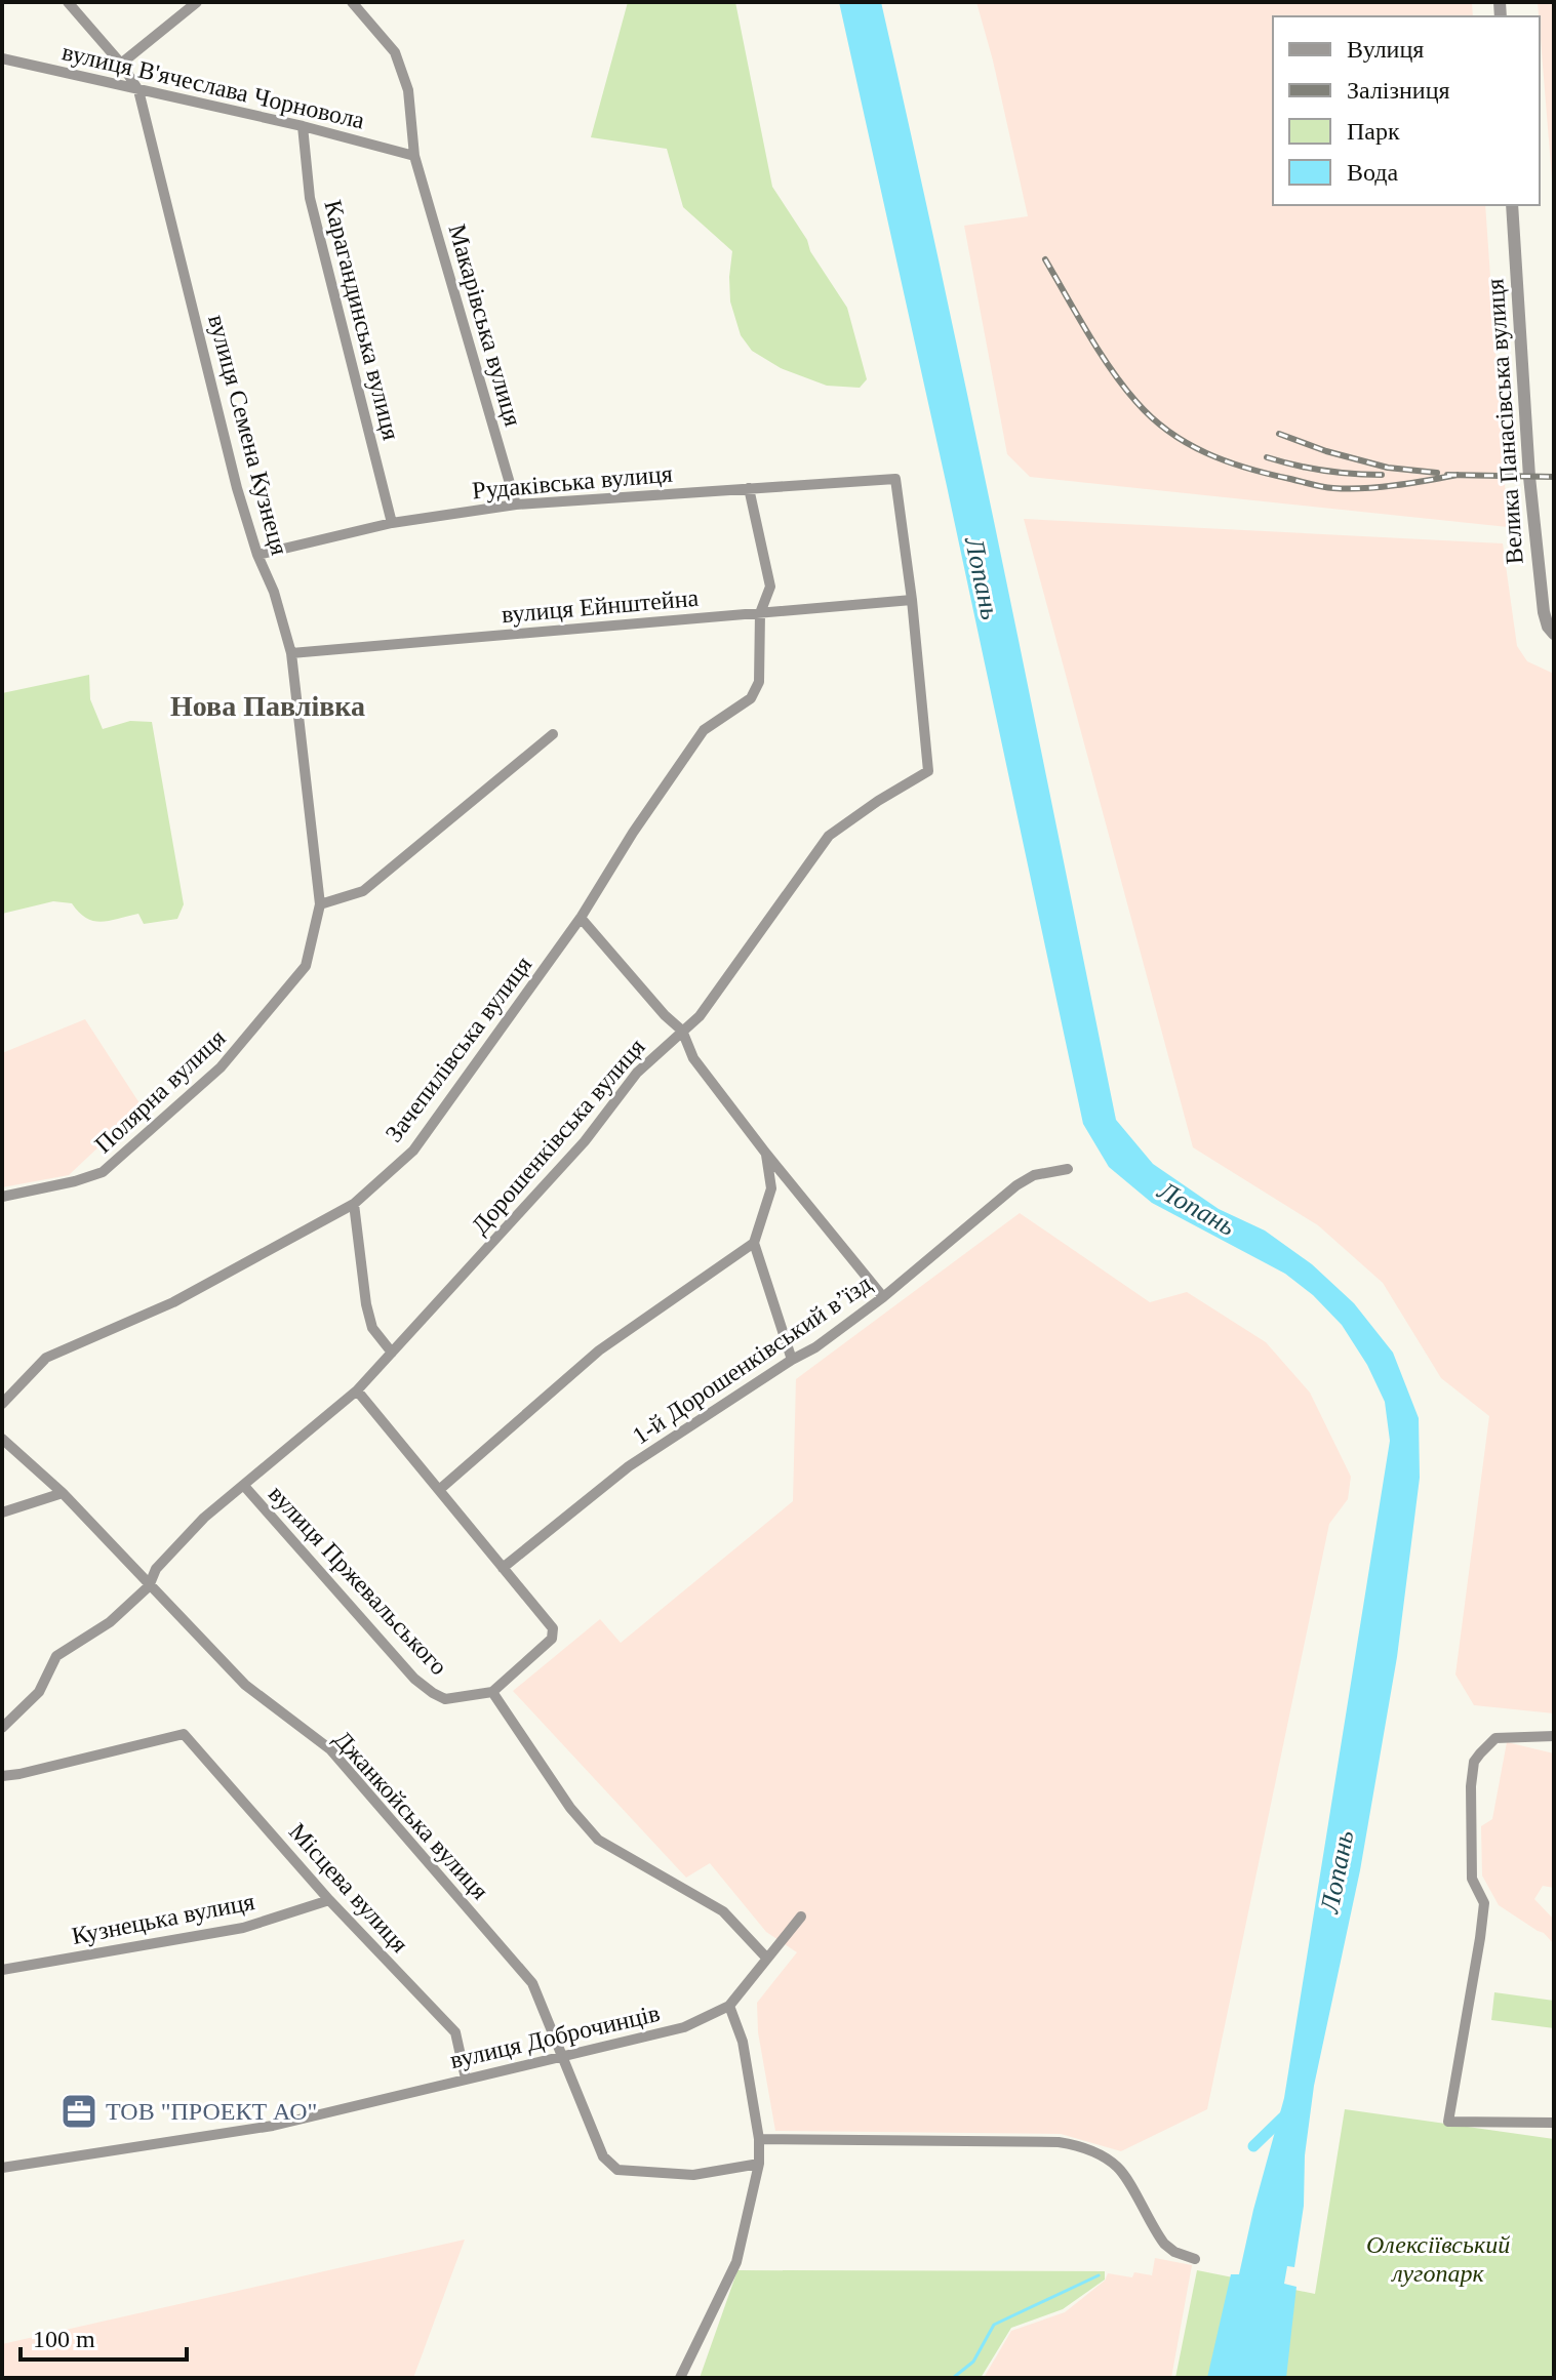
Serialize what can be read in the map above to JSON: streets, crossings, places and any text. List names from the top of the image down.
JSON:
{
  "streets": {
    "street": [
      "вулиця В'ячеслава Чорновола",
      "Карагандинська вулиця",
      "Макарівська вулиця",
      "Велика Панасівська вулиця",
      "вулиця Семена Кузнеця",
      "Рудаківська вулиця",
      "вулиця Ейнштейна",
      "Зачепилівська вулиця",
      "Полярна вулиця",
      "Дорошенківська вулиця",
      "1-й Дорошенківський в’їзд",
      "вулиця Пржевальського",
      "Джанкойська вулиця",
      "Місцева вулиця",
      "Кузнецька вулиця",
      "вулиця Доброчинців"
    ]
  },
  "crossings": [
    ["вулиця В'ячеслава Чорновола", "Карагандинська вулиця"],
    ["вулиця В'ячеслава Чорновола", "Макарівська вулиця"],
    ["вулиця В'ячеслава Чорновола", "вулиця Семена Кузнеця"],
    ["Карагандинська вулиця", "Рудаківська вулиця"],
    ["Макарівська вулиця", "Рудаківська вулиця"],
    ["вулиця Семена Кузнеця", "Рудаківська вулиця"],
    ["вулиця Семена Кузнеця", "вулиця Ейнштейна"],
    ["вулиця Семена Кузнеця", "Полярна вулиця"],
    ["Рудаківська вулиця", "Зачепилівська вулиця"],
    ["Рудаківська вулиця", "Дорошенківська вулиця"],
    ["вулиця Ейнштейна", "Зачепилівська вулиця"],
    ["вулиця Ейнштейна", "Дорошенківська вулиця"],
    ["Дорошенківська вулиця", "вулиця Пржевальського"],
    ["Дорошенківська вулиця", "Джанкойська вулиця"],
    ["Джанкойська вулиця", "вулиця Доброчинців"],
    ["Місцева вулиця", "Кузнецька вулиця"],
    ["Місцева вулиця", "вулиця Доброчинців"]
  ],
  "districts": ["Нова Павлівка"],
  "water": ["Лопань"],
  "parks": ["Олексіївський лугопарк"],
  "places": {
    "office": ["ТОВ \"ПРОЕКТ АО\""]
  },
  "legend": [
    "Вулиця",
    "Залізниця",
    "Парк",
    "Вода"
  ],
  "scale_bar": "100 m"
}
